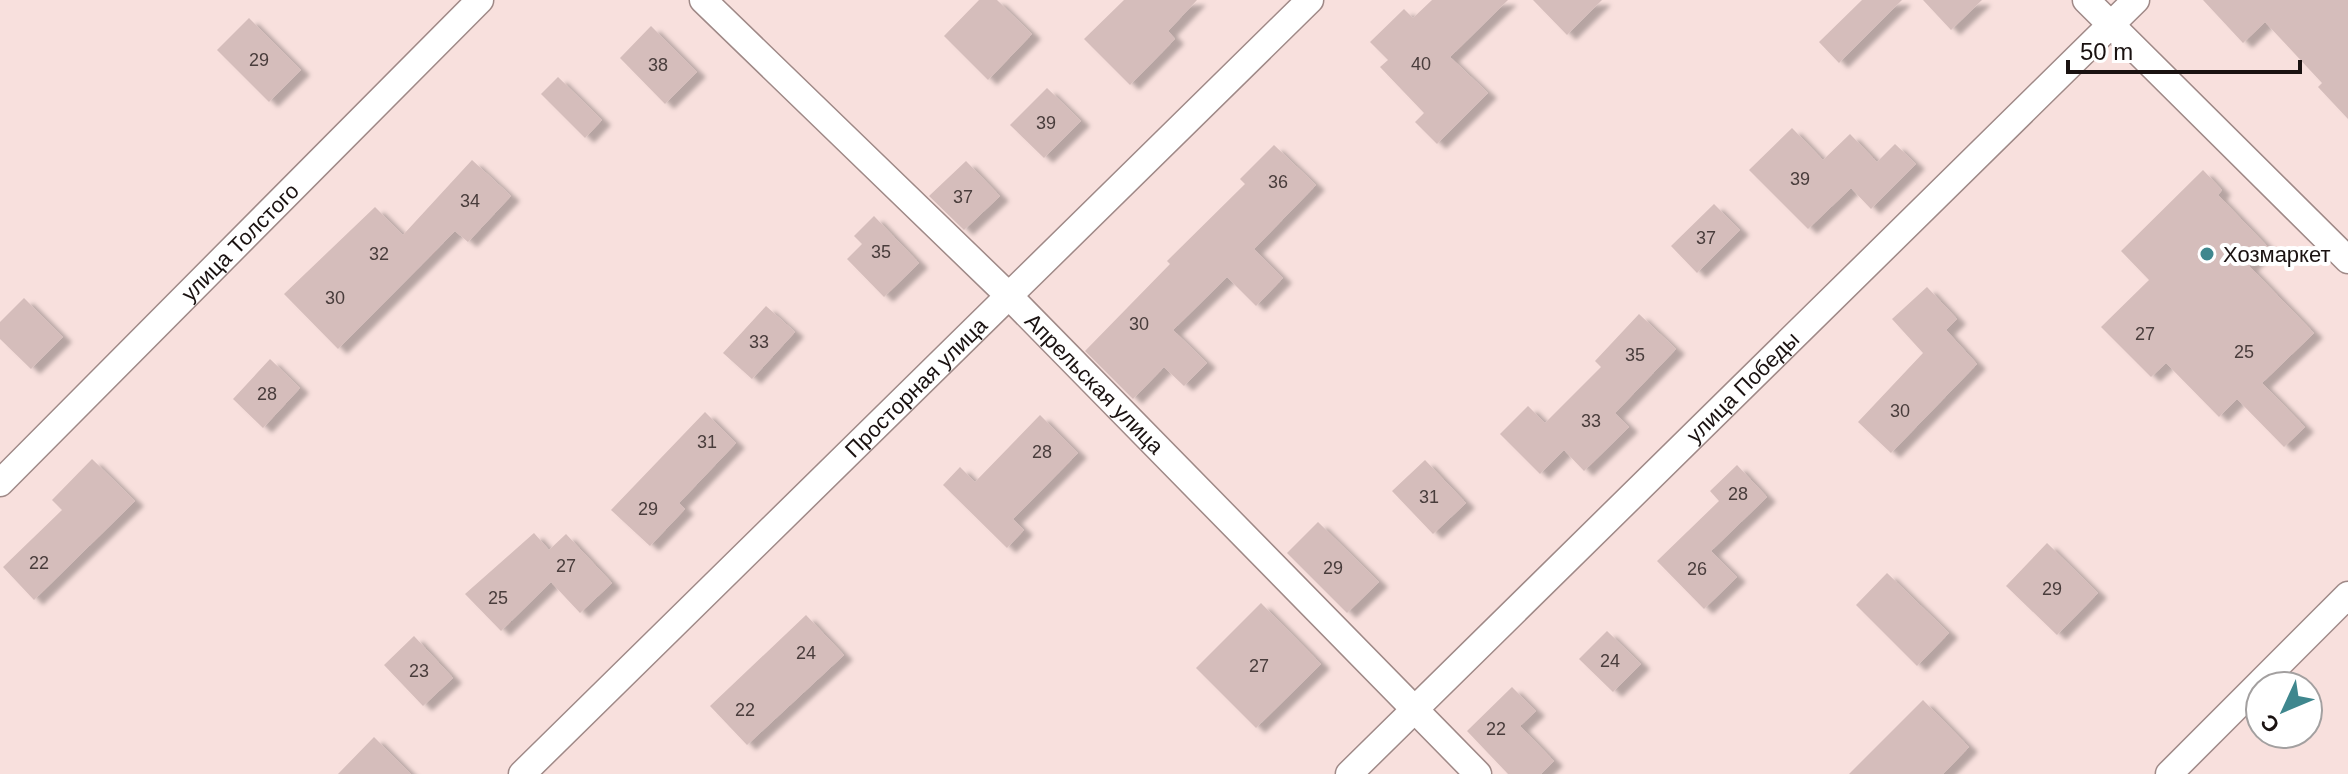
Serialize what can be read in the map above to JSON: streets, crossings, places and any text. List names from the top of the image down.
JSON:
{
  "streets": {
    "street": [
      "улица Толстого",
      "Апрельская улица",
      "Просторная улица",
      "улица Победы"
    ]
  },
  "crossings": [
    ["Апрельская улица", "Просторная улица"],
    ["Апрельская улица", "улица Победы"]
  ],
  "places": ["Хозмаркет"],
  "house_numbers": [
    "29",
    "40",
    "38",
    "39",
    "39",
    "36",
    "37",
    "34",
    "37",
    "35",
    "32",
    "30",
    "30",
    "27",
    "33",
    "25",
    "35",
    "28",
    "30",
    "33",
    "31",
    "28",
    "28",
    "31",
    "29",
    "22",
    "27",
    "29",
    "26",
    "29",
    "25",
    "24",
    "24",
    "27",
    "23",
    "22",
    "22"
  ],
  "scale_bar": "50 m",
  "north": "bottom left"
}
